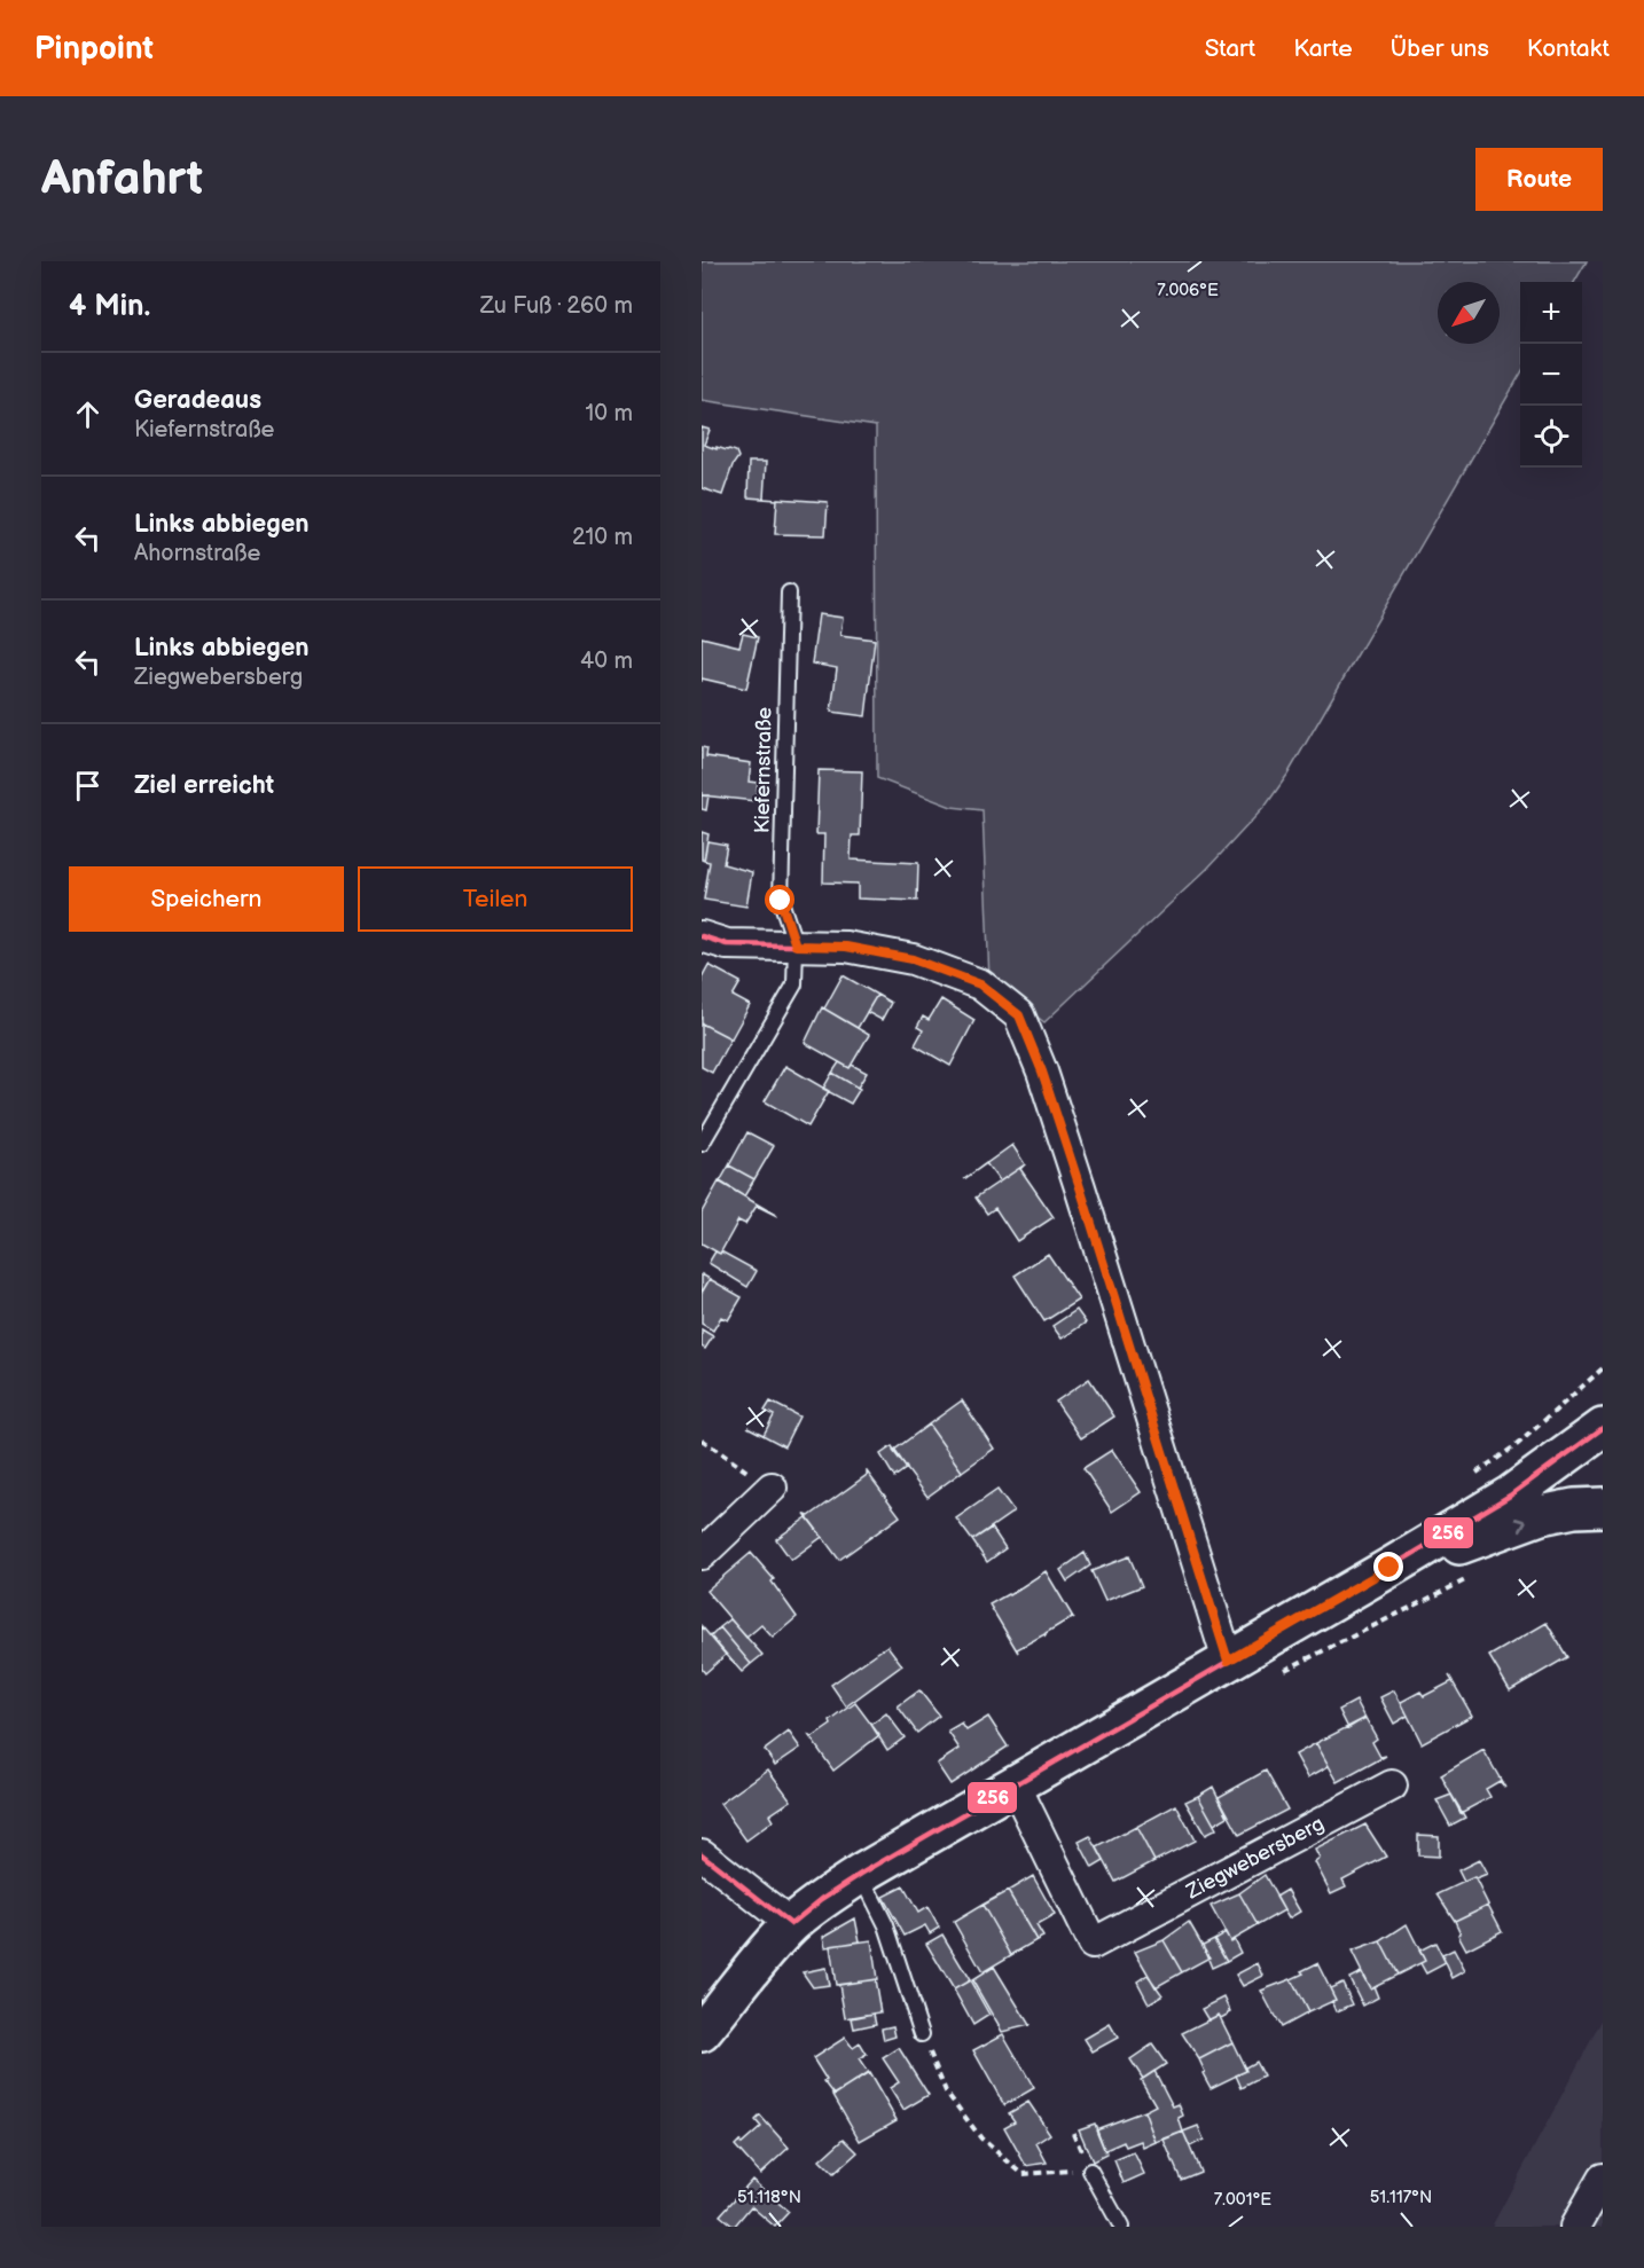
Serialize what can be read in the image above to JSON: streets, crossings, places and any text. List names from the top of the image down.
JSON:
{
  "streets": {
    "street": ["Ziegwebersberg"],
    "lane": ["Kiefernstraße"]
  },
  "lines": ["transit line 256"],
  "north": "bottom left",
  "page": {
    "header": "Pinpoint",
    "nav": [
      "Start",
      "Karte",
      "Über uns",
      "Kontakt"
    ],
    "buttons": [
      "Route",
      ["Speichern", "Teilen"]
    ],
    "title": "Anfahrt",
    "heading": ["4 Min.", "Zu Fuß · 260 m"],
    "map_buttons": ["+", "−"],
    "list": [
      ["Geradeaus", "Kiefernstraße", "10 m"],
      ["Links abbiegen", "Ahornstraße", "210 m"],
      ["Links abbiegen", "Ziegwebersberg", "40 m"],
      "Ziel erreicht"
    ]
  },
  "coordinates": [
    "7.006°E",
    "51.118°N",
    "51.117°N",
    "7.001°E"
  ]
}
